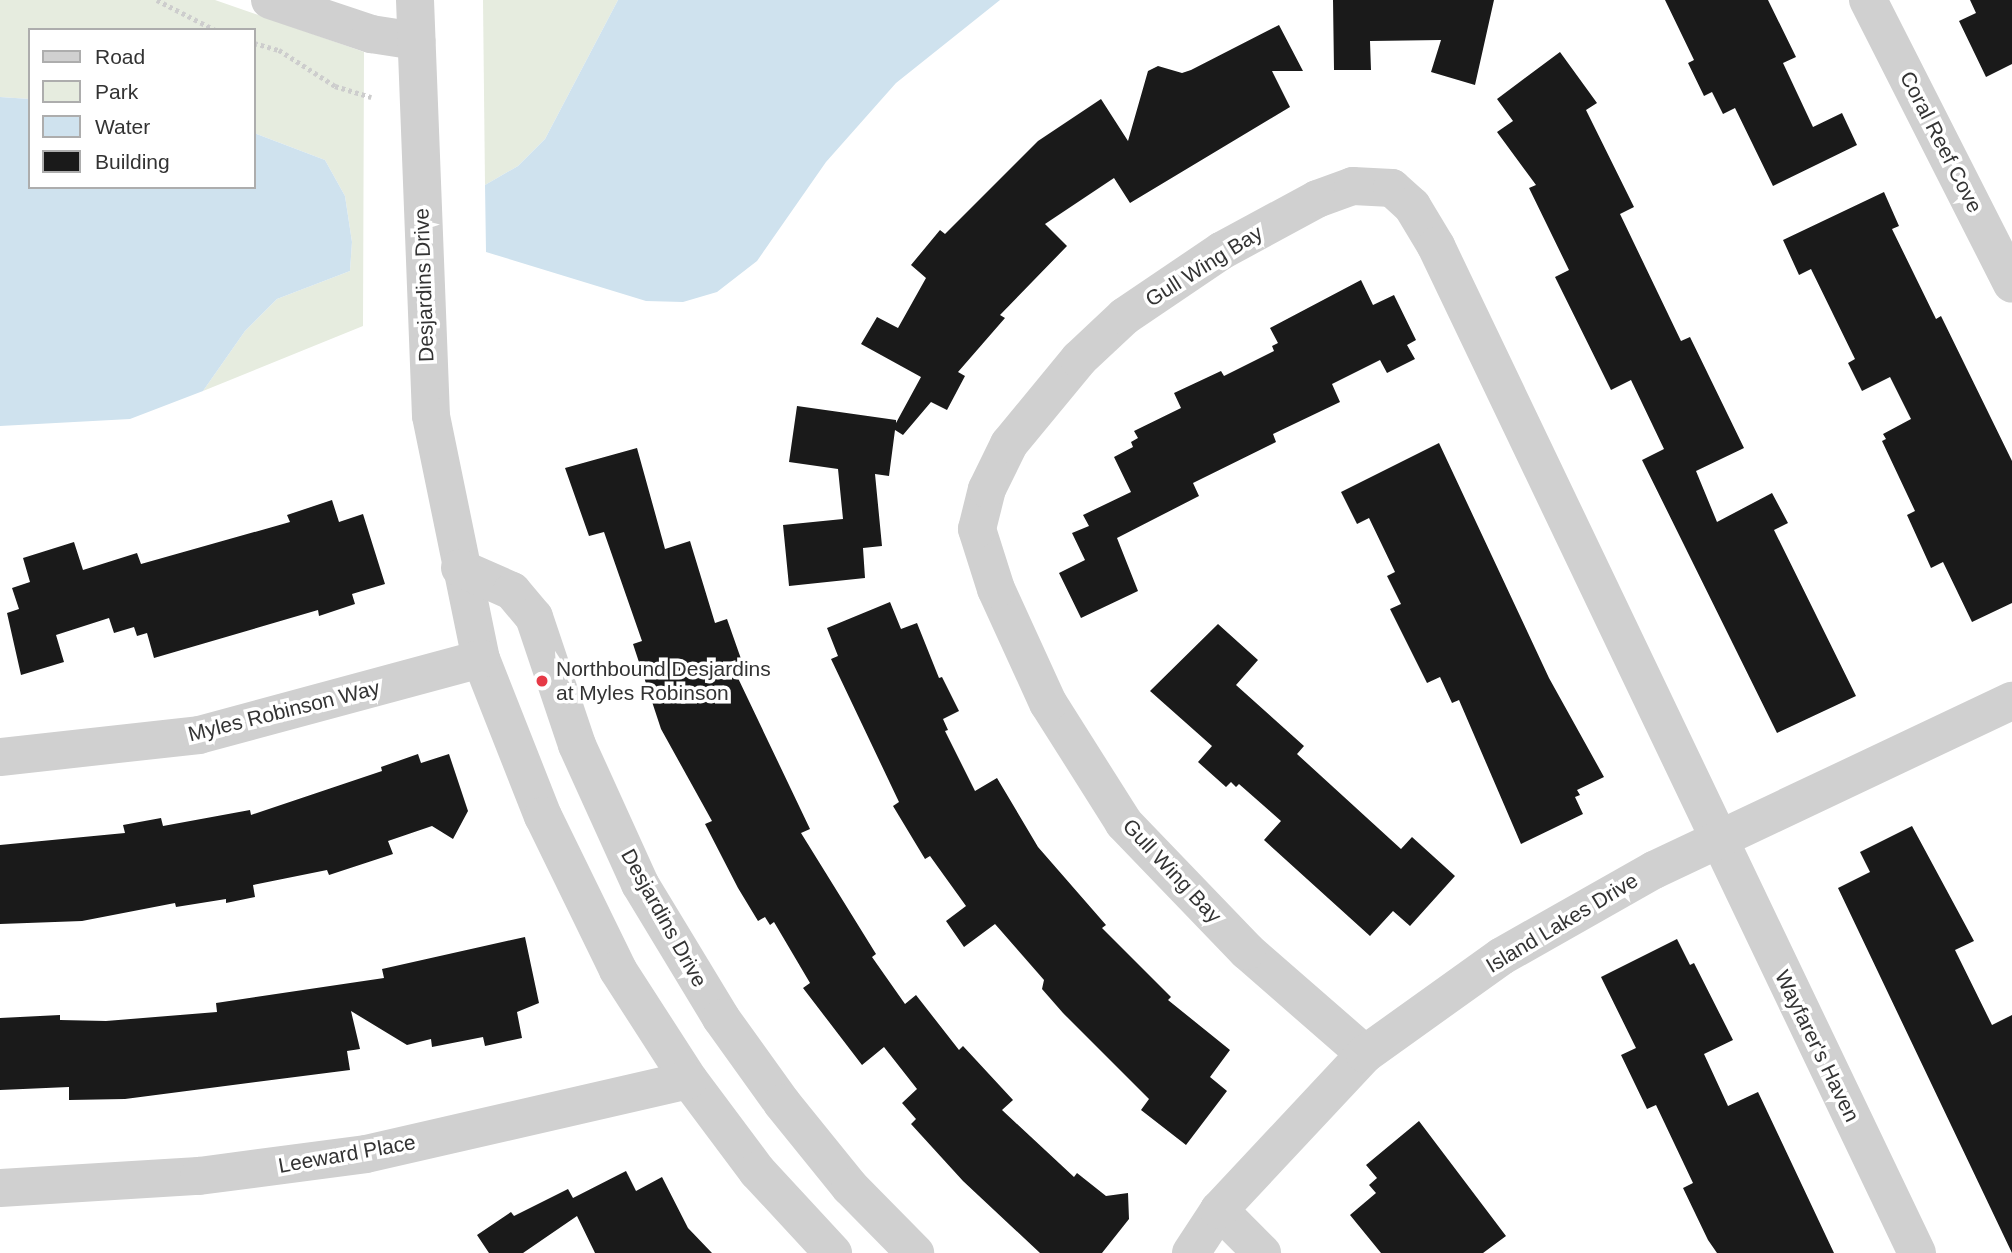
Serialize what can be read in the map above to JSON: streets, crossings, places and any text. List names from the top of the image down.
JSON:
{
  "streets": {
    "street": [
      "Coral Reef Cove",
      "Gull Wing Bay",
      "Desjardins Drive",
      "Myles Robinson Way",
      "Island Lakes Drive",
      "Wayfarer's Haven",
      "Leeward Place"
    ]
  },
  "crossings": [
    ["Gull Wing Bay", "Island Lakes Drive"],
    ["Gull Wing Bay", "Wayfarer's Haven"],
    ["Desjardins Drive", "Myles Robinson Way"],
    ["Desjardins Drive", "Leeward Place"],
    ["Island Lakes Drive", "Wayfarer's Haven"]
  ],
  "places": ["Northbound Desjardins at Myles Robinson"],
  "legend": [
    "Road",
    "Park",
    "Water",
    "Building"
  ]
}
